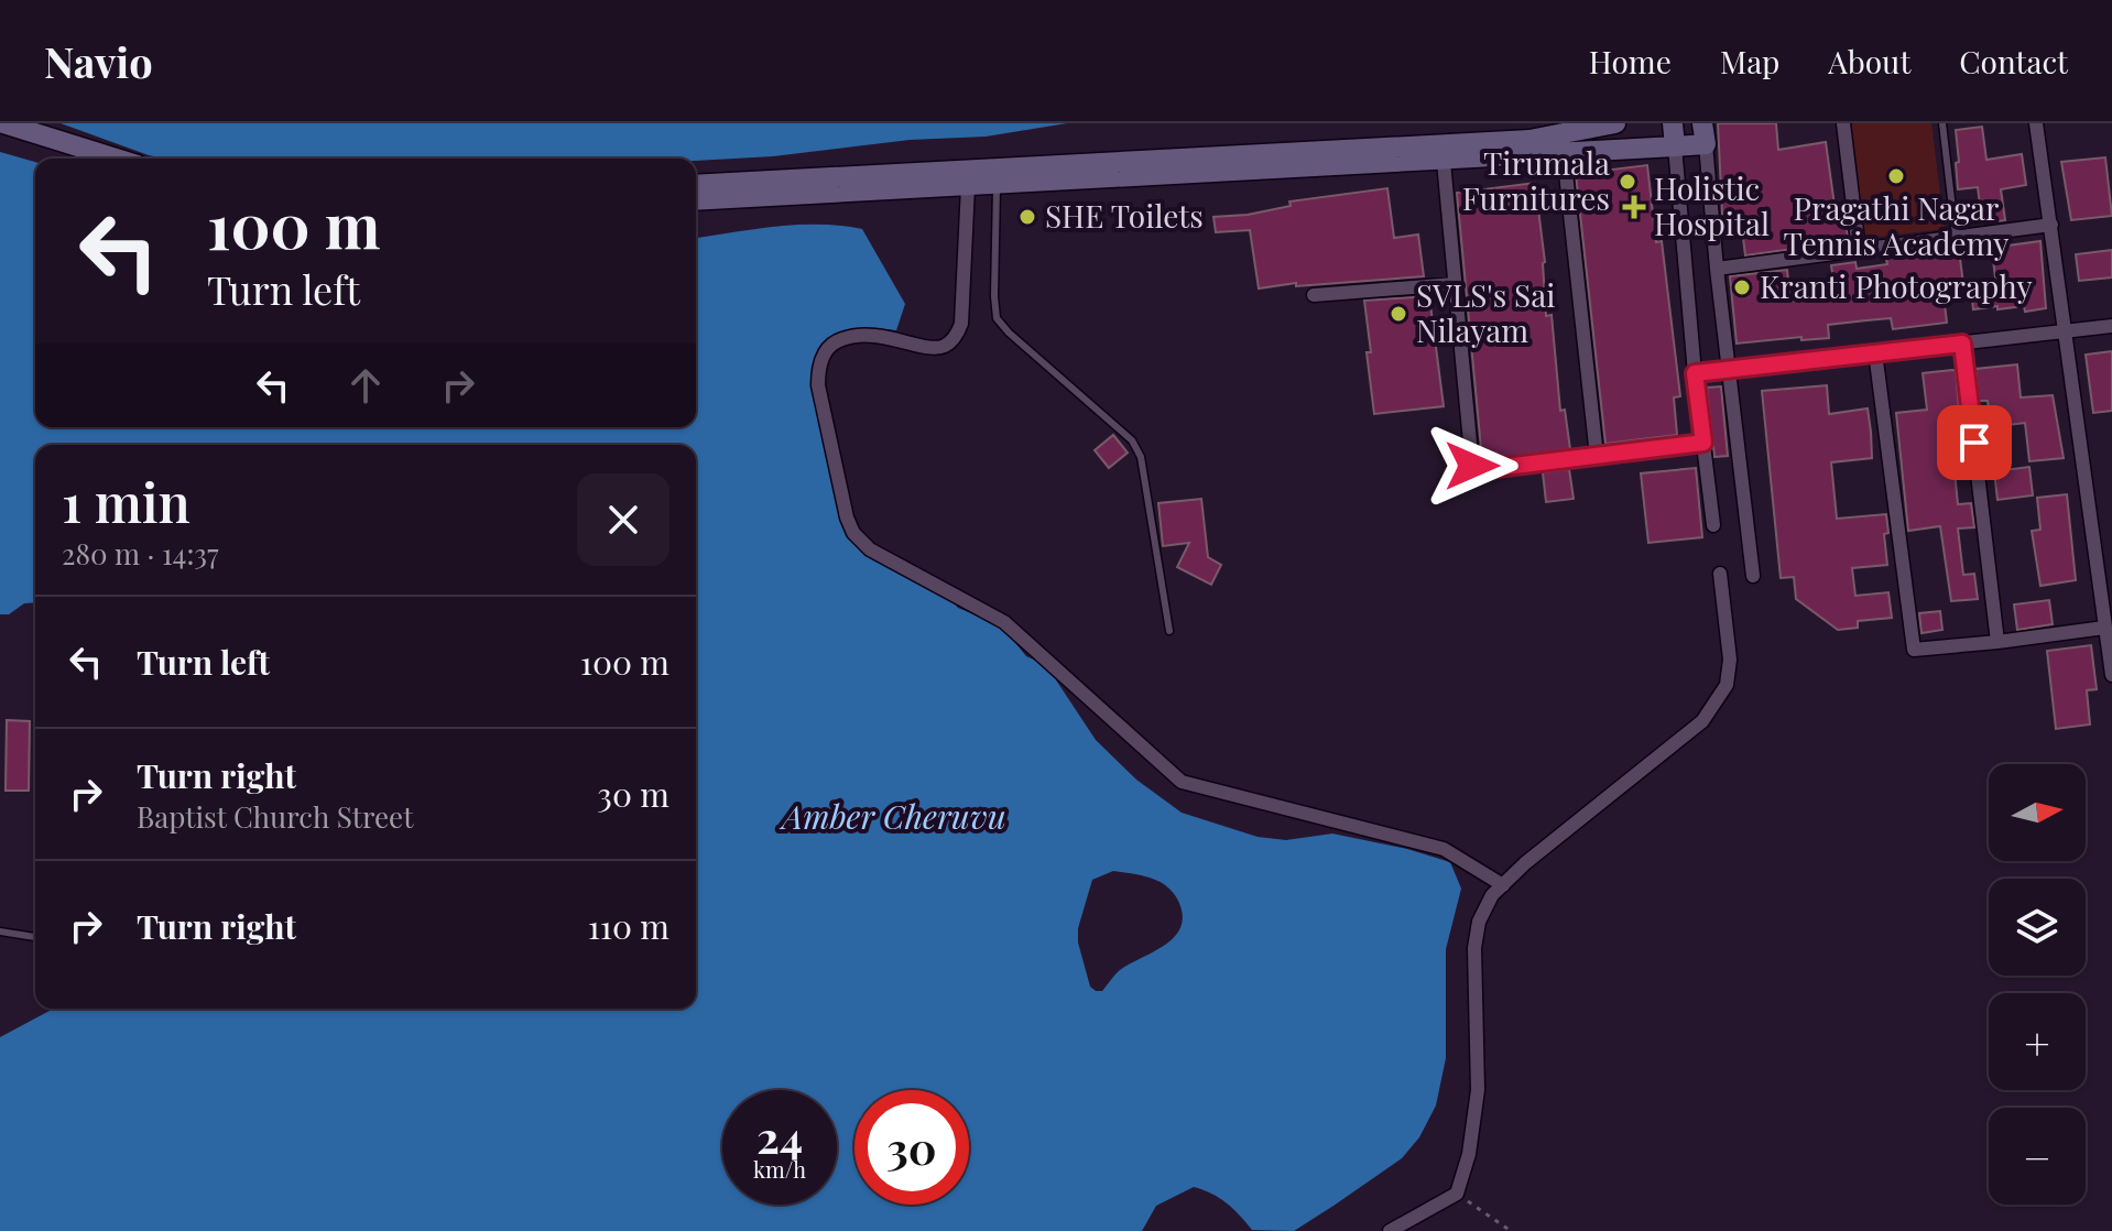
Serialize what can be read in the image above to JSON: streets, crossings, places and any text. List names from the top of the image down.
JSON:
{
  "water": ["Amber Cheruvu"],
  "places": {
    "other": [
      "Pragathi Nagar Tennis Academy",
      "Tirumala Furnitures",
      "SHE Toilets",
      "Kranti Photography",
      "SVLS's Sai Nilayam"
    ],
    "health": ["Holistic Hospital"]
  },
  "north": "right",
  "page": {
    "header": "Navio",
    "nav": [
      "Home",
      "Map",
      "About",
      "Contact"
    ],
    "turn": ["100 m", "Turn left"],
    "heading": ["1 min", "280 m · 14:37"],
    "list": [
      {
        "name": "Turn left",
        "value": "100 m"
      },
      {
        "name": "Turn right",
        "note": "Baptist Church Street",
        "value": "30 m"
      },
      {
        "name": "Turn right",
        "value": "110 m"
      }
    ],
    "map_buttons": ["+", "−"],
    "speed": "24 km/h",
    "limit": "30"
  }
}
